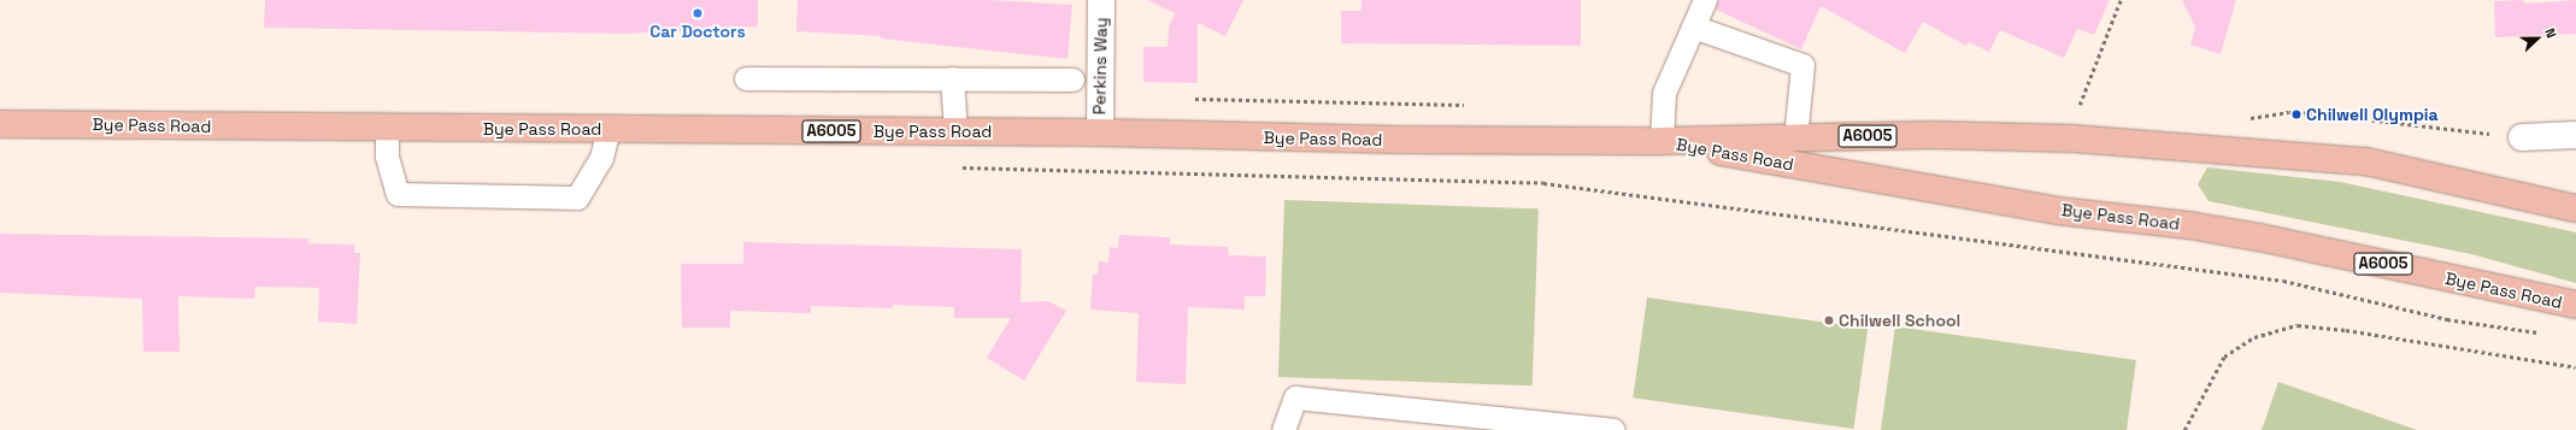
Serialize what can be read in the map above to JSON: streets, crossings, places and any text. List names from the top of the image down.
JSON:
{
  "streets": {
    "main road": ["Bye Pass Road", "A6005"],
    "street": ["Perkins Way"]
  },
  "crossings": [
    ["Perkins Way", "Bye Pass Road"]
  ],
  "places": ["Car Doctors", "Chilwell Olympia", "Chilwell School"],
  "north": "right"
}
